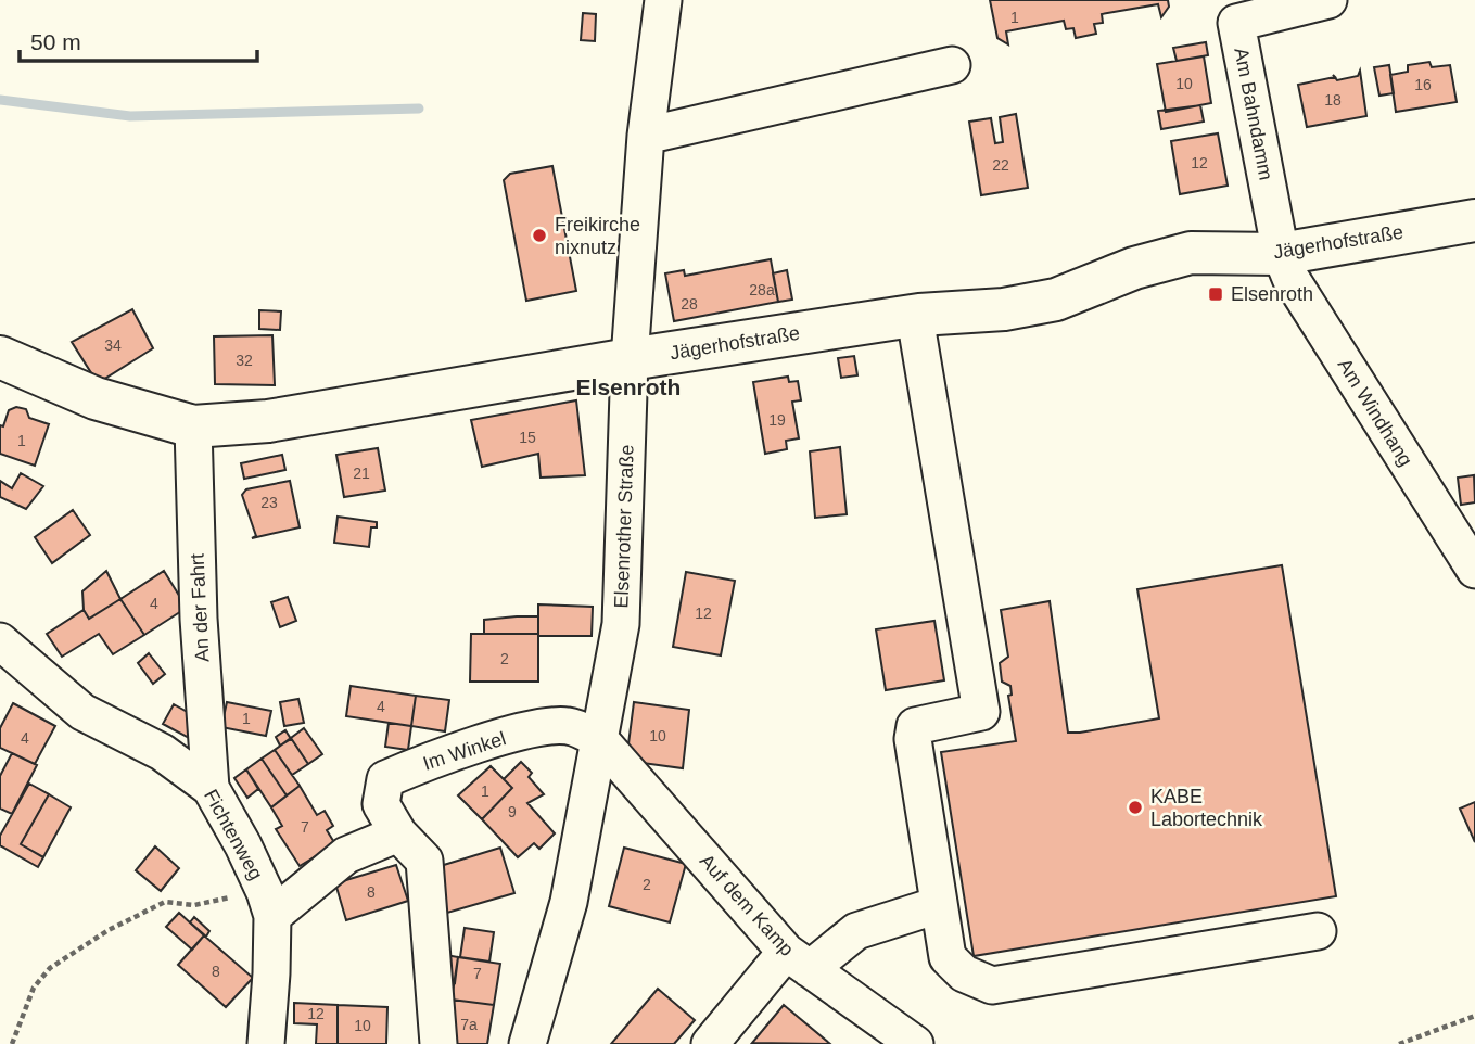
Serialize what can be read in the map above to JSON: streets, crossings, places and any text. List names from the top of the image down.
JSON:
{
  "streets": {
    "main road": ["Jägerhofstraße"],
    "street": [
      "Am Bahndamm",
      "Am Windhang",
      "Elsenrother Straße",
      "An der Fahrt",
      "Im Winkel",
      "Fichtenweg",
      "Auf dem Kamp"
    ]
  },
  "crossings": [
    ["Am Bahndamm", "Jägerhofstraße"],
    ["Am Bahndamm", "Am Windhang"],
    ["Jägerhofstraße", "Am Windhang"],
    ["Jägerhofstraße", "Elsenrother Straße"],
    ["Jägerhofstraße", "An der Fahrt"],
    ["Elsenrother Straße", "Im Winkel"],
    ["Elsenrother Straße", "Auf dem Kamp"],
    ["An der Fahrt", "Fichtenweg"],
    ["Im Winkel", "Auf dem Kamp"]
  ],
  "districts": ["Elsenroth"],
  "places": {
    "other": ["Freikirche nixnutz", "KABE Labortechnik"],
    "transit": ["Elsenroth"]
  },
  "house_numbers": [
    "1",
    "10",
    "16",
    "18",
    "12",
    "22",
    "28a",
    "28",
    "34",
    "32",
    "19",
    "15",
    "1",
    "21",
    "23",
    "4",
    "12",
    "2",
    "4",
    "1",
    "10",
    "4",
    "1",
    "9",
    "7",
    "2",
    "8",
    "8",
    "7",
    "12",
    "7a",
    "10"
  ],
  "scale_bar": "50 m"
}
